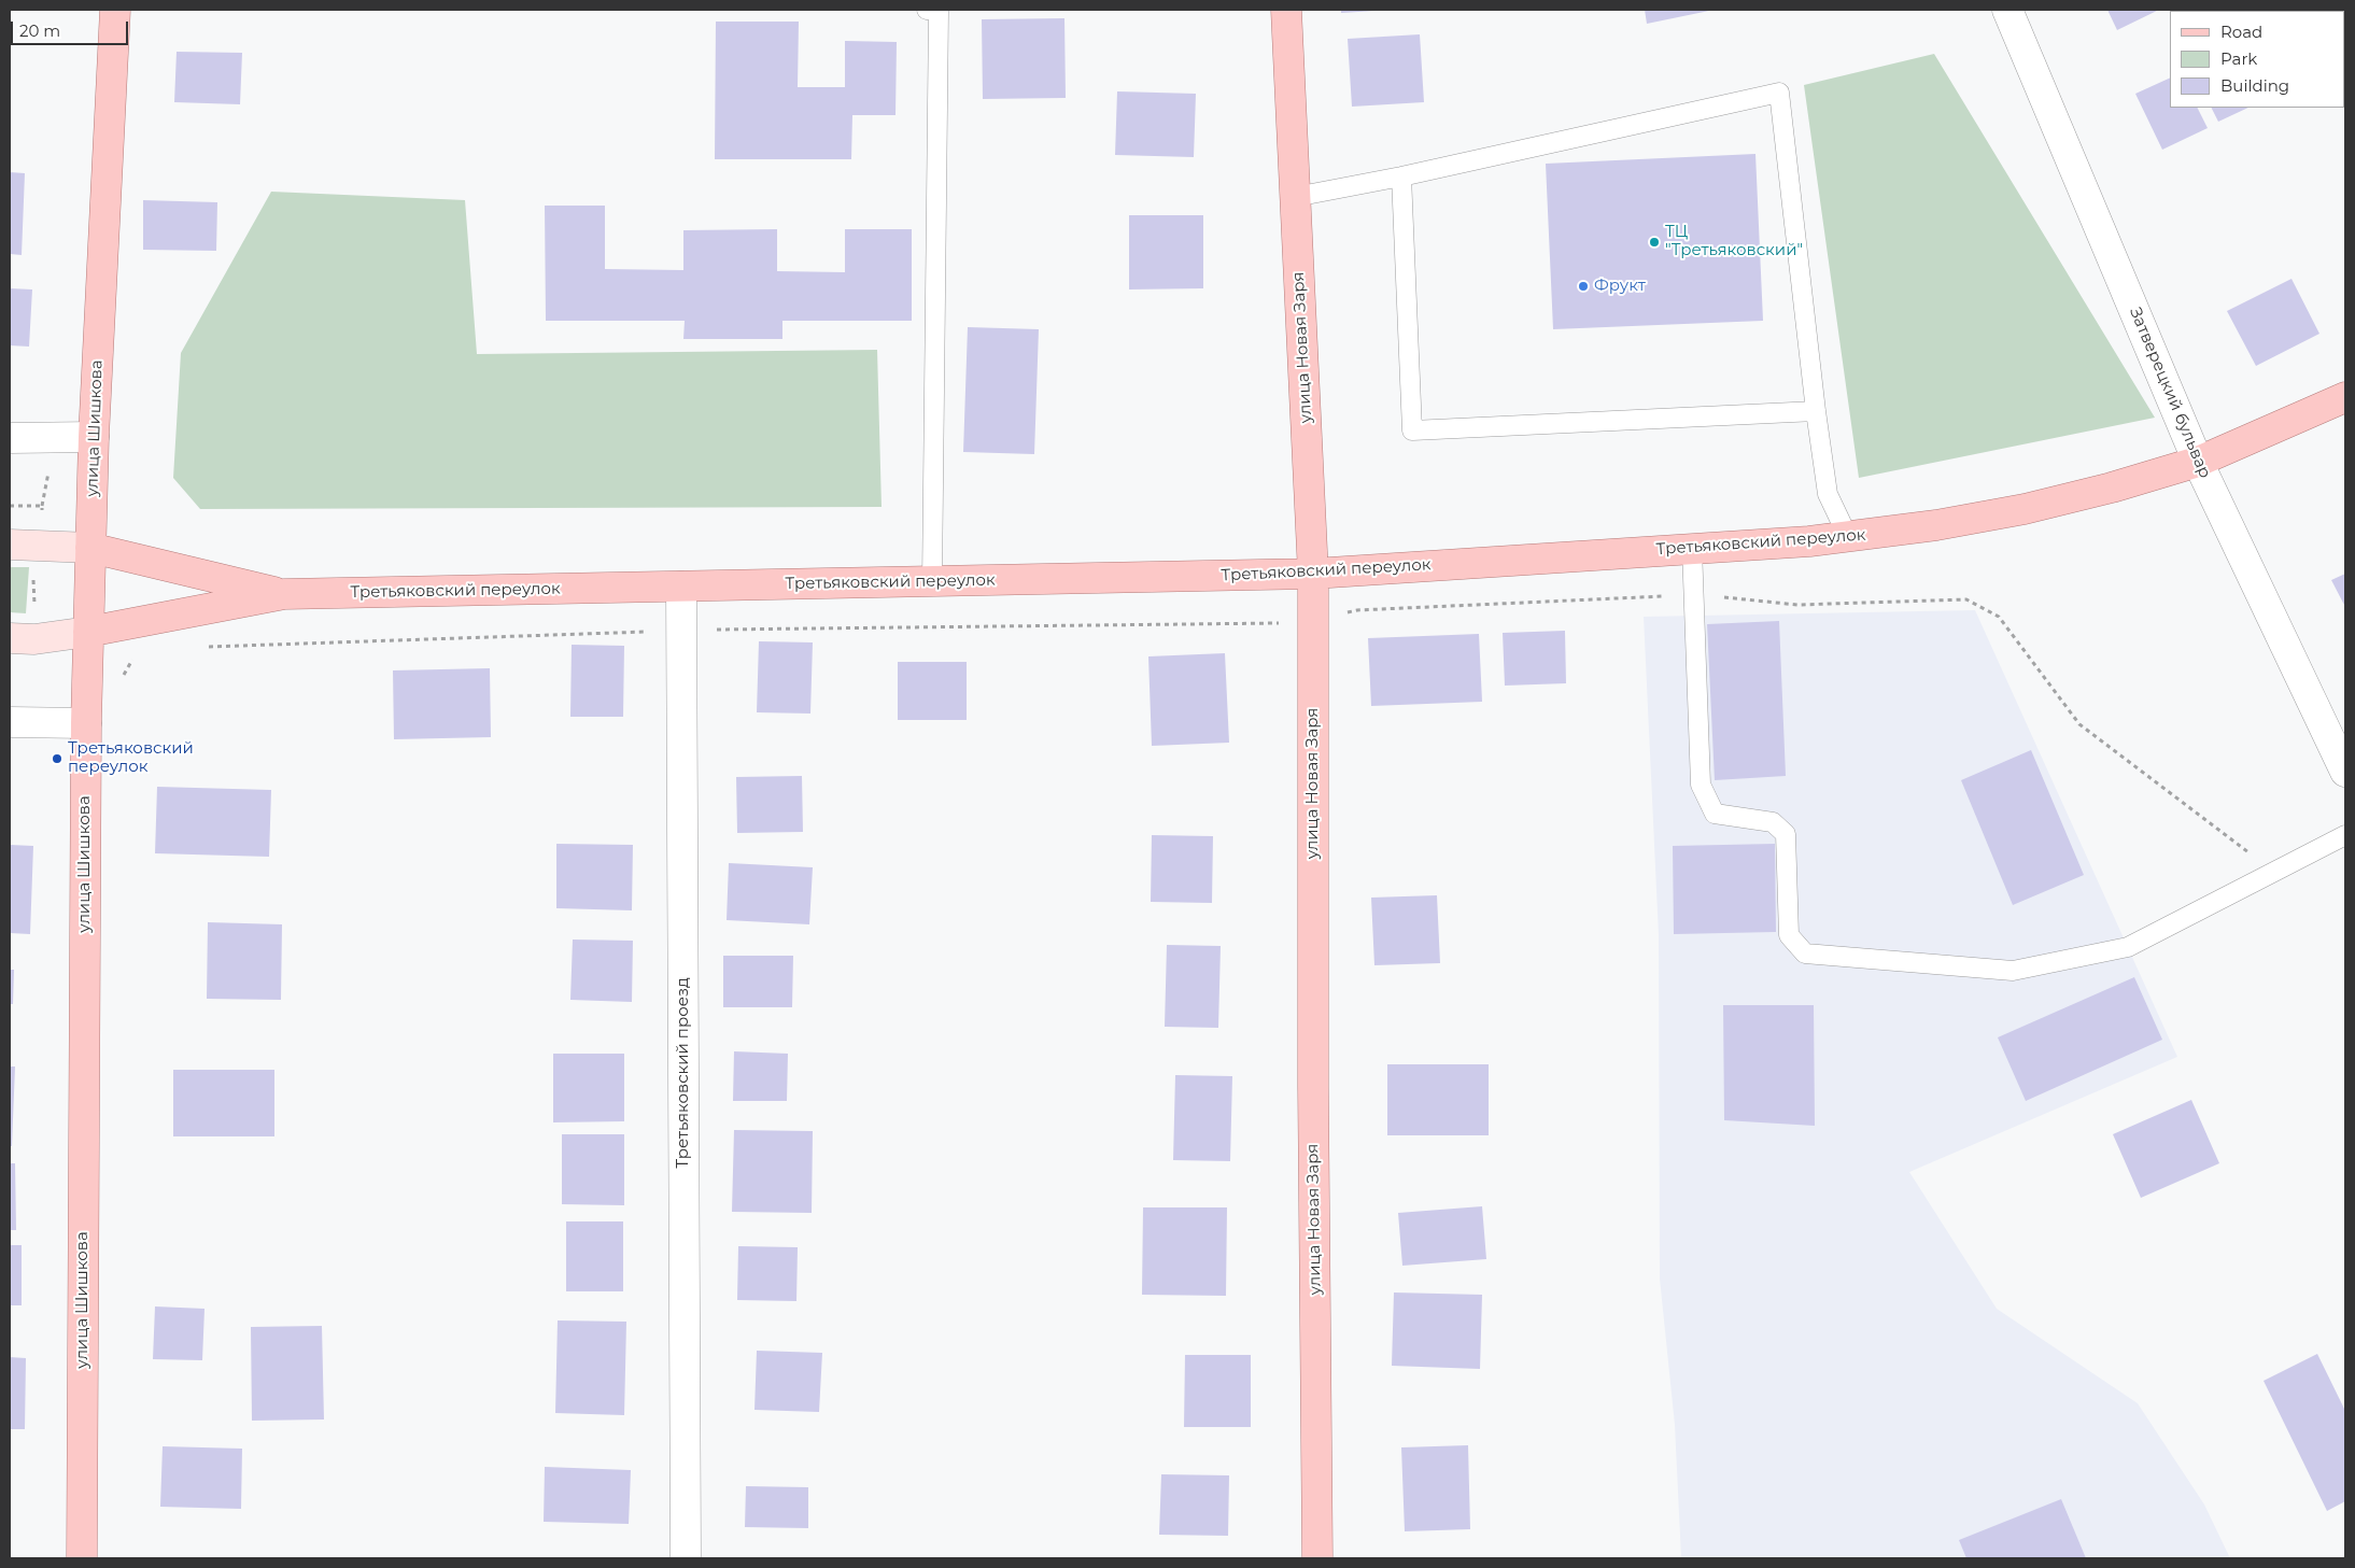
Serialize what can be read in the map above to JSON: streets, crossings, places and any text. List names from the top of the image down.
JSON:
{
  "streets": {
    "main road": ["улица Новая Заря", "улица Шишкова", "Третьяковский переулок"],
    "street": ["Затверецкий бульвар", "Третьяковский проезд"]
  },
  "crossings": [
    ["улица Новая Заря", "Третьяковский переулок"],
    ["Затверецкий бульвар", "Третьяковский переулок"],
    ["улица Шишкова", "Третьяковский переулок"],
    ["Третьяковский переулок", "Третьяковский проезд"]
  ],
  "places": ["ТЦ \"Третьяковский\"", "Фрукт", "Третьяковский переулок"],
  "legend": ["Road", "Park", "Building"],
  "scale_bar": "20 m"
}
